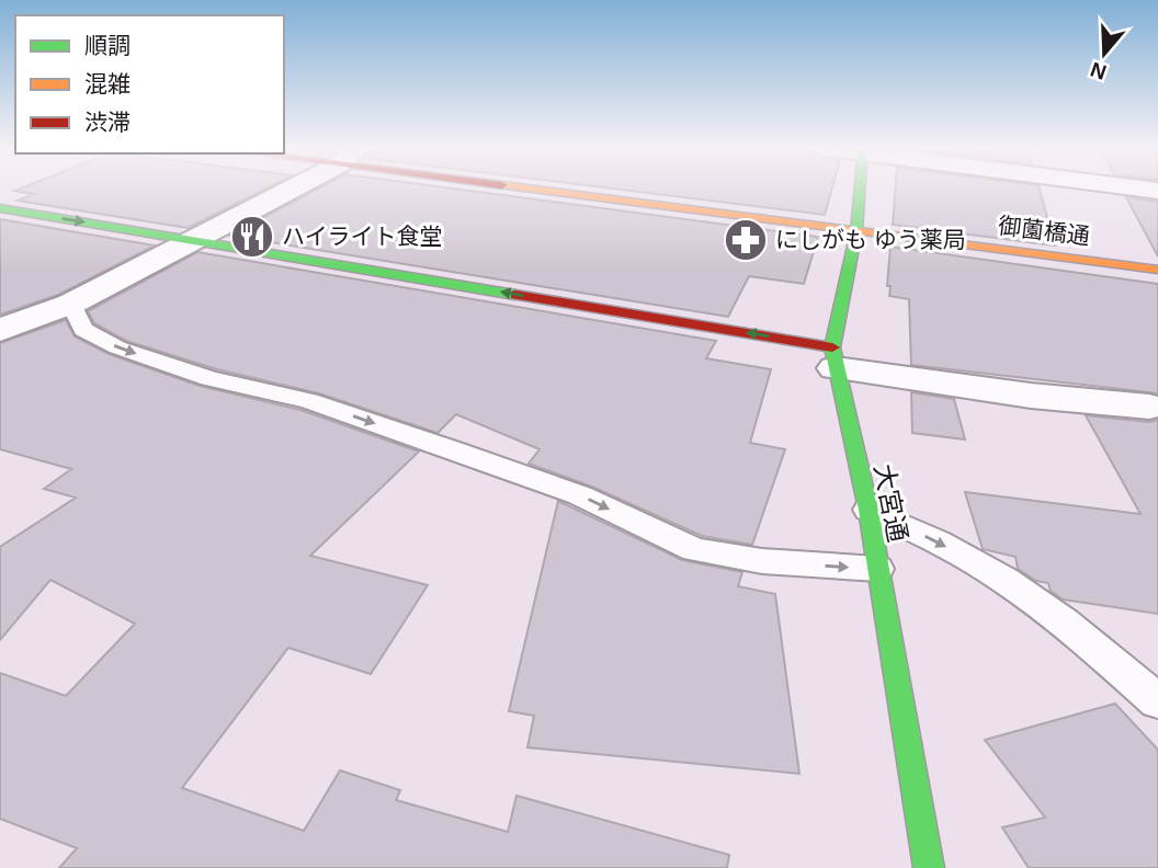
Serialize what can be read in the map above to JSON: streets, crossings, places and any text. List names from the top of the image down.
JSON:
{
  "streets": {
    "street": ["御薗橋通", "大宮通"]
  },
  "crossings": [
    ["御薗橋通", "大宮通"]
  ],
  "places": {
    "restaurant": ["ハイライト食堂"],
    "pharmacy": ["にしがも ゆう薬局"]
  },
  "legend": ["順調", "混雑", "渋滞"],
  "north": "bottom"
}
